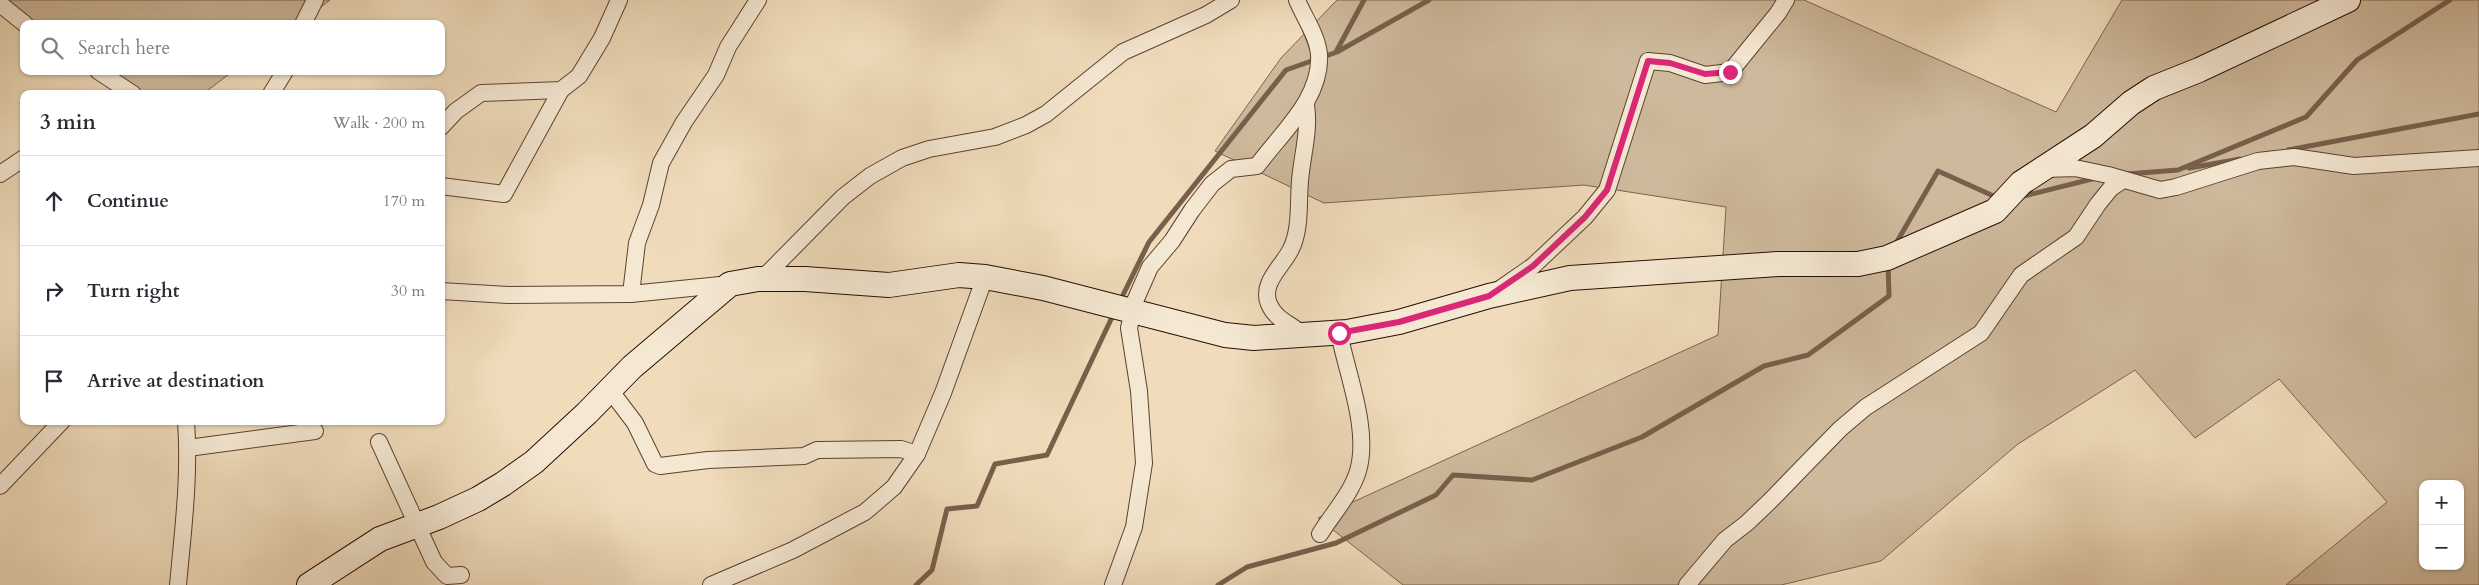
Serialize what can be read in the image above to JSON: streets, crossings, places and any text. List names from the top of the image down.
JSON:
{
  "page": {
    "search": "Search here",
    "heading": ["3 min", "Walk · 200 m"],
    "list": [
      ["Continue", "170 m"],
      ["Turn right", "30 m"],
      "Arrive at destination"
    ],
    "map_buttons": ["+", "−"]
  }
}
